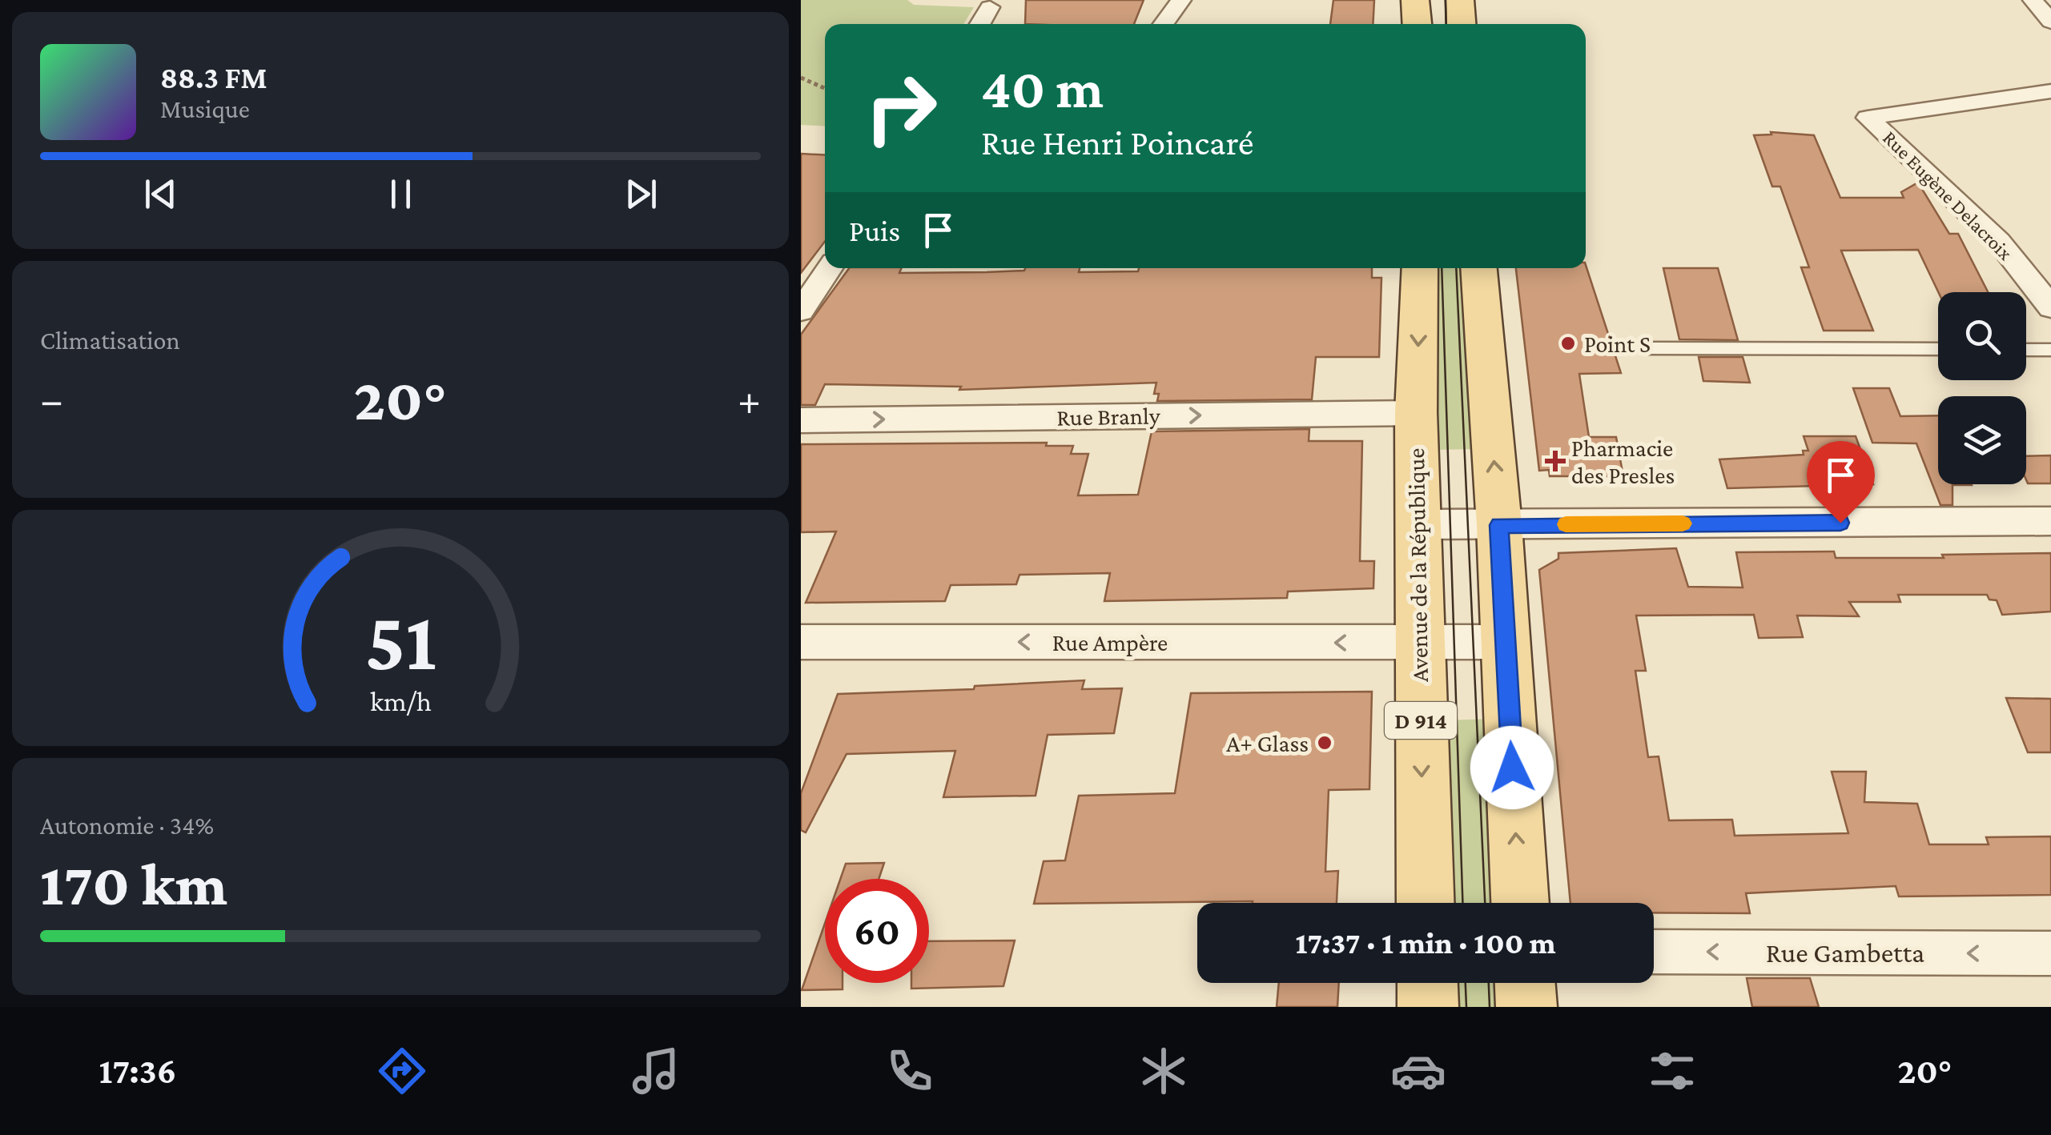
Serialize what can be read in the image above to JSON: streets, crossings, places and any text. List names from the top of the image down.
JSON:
{
  "streets": {
    "main road": ["Avenue de la République", "D 914"],
    "street": [
      "Rue Eugène Delacroix",
      "Rue Branly",
      "Rue Ampère",
      "Rue Gambetta"
    ]
  },
  "crossings": [
    ["Rue Branly", "Avenue de la République"],
    ["Avenue de la République", "Rue Ampère"]
  ],
  "one_way": ["Rue Branly", "Rue Ampère", "Rue Gambetta"],
  "places": {
    "other": ["Point S", "A+ Glass"],
    "health": ["Pharmacie des Presles"]
  },
  "page": {
    "turn": ["40 m", "Rue Henri Poincaré"],
    "song": ["88.3 FM", "Musique"],
    "then": "Puis",
    "tile": [
      "Climatisation",
      ["Autonomie · 34%", "170 km"]
    ],
    "heat": ["−", "20°", "+"],
    "limit": "60",
    "trip": "17:37 · 1 min · 100 m",
    "tabs": ["17:36", "20°"],
    "gauge": ["51", "km/h"]
  }
}
